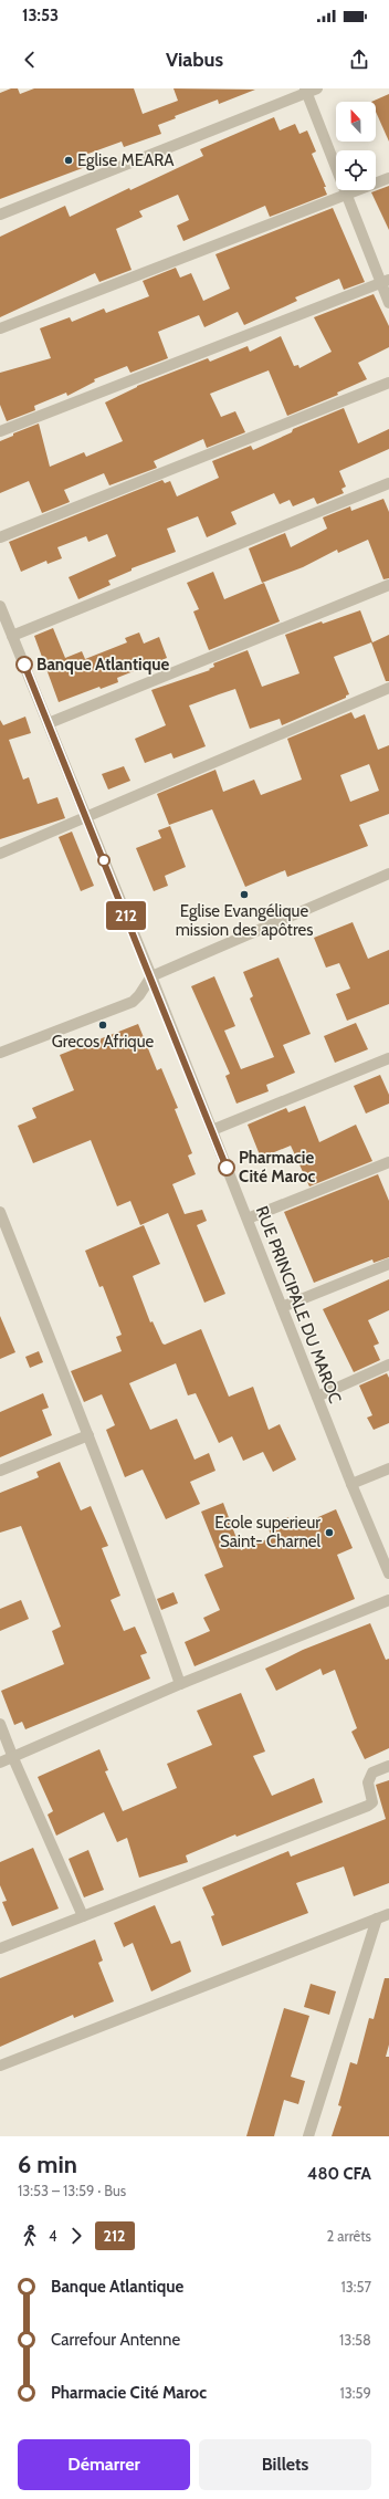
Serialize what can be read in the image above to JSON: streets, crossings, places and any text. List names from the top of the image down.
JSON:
{
  "streets": {
    "street": ["RUE PRINCIPALE DU MAROC"]
  },
  "places": [
    "Eglise MEARA",
    "Banque Atlantique",
    "Eglise Evangélique mission des apôtres",
    "Grecos Afrique",
    "Pharmacie Cité Maroc",
    "Ecole superieur Saint- Charnel"
  ],
  "lines": ["bus line 212"],
  "north": "top",
  "page": {
    "status": "13:53",
    "header": "Viabus",
    "on_map": "212",
    "heading": ["6 min", "13:53 – 13:59 · Bus", "480 CFA"],
    "legs": ["4", "212", "2 arrêts"],
    "list": [
      {
        "name": "Banque Atlantique",
        "value": "13:57"
      },
      {
        "name": "Carrefour Antenne",
        "value": "13:58"
      },
      {
        "name": "Pharmacie Cité Maroc",
        "value": "13:59"
      }
    ],
    "buttons": ["Démarrer", "Billets"]
  }
}
